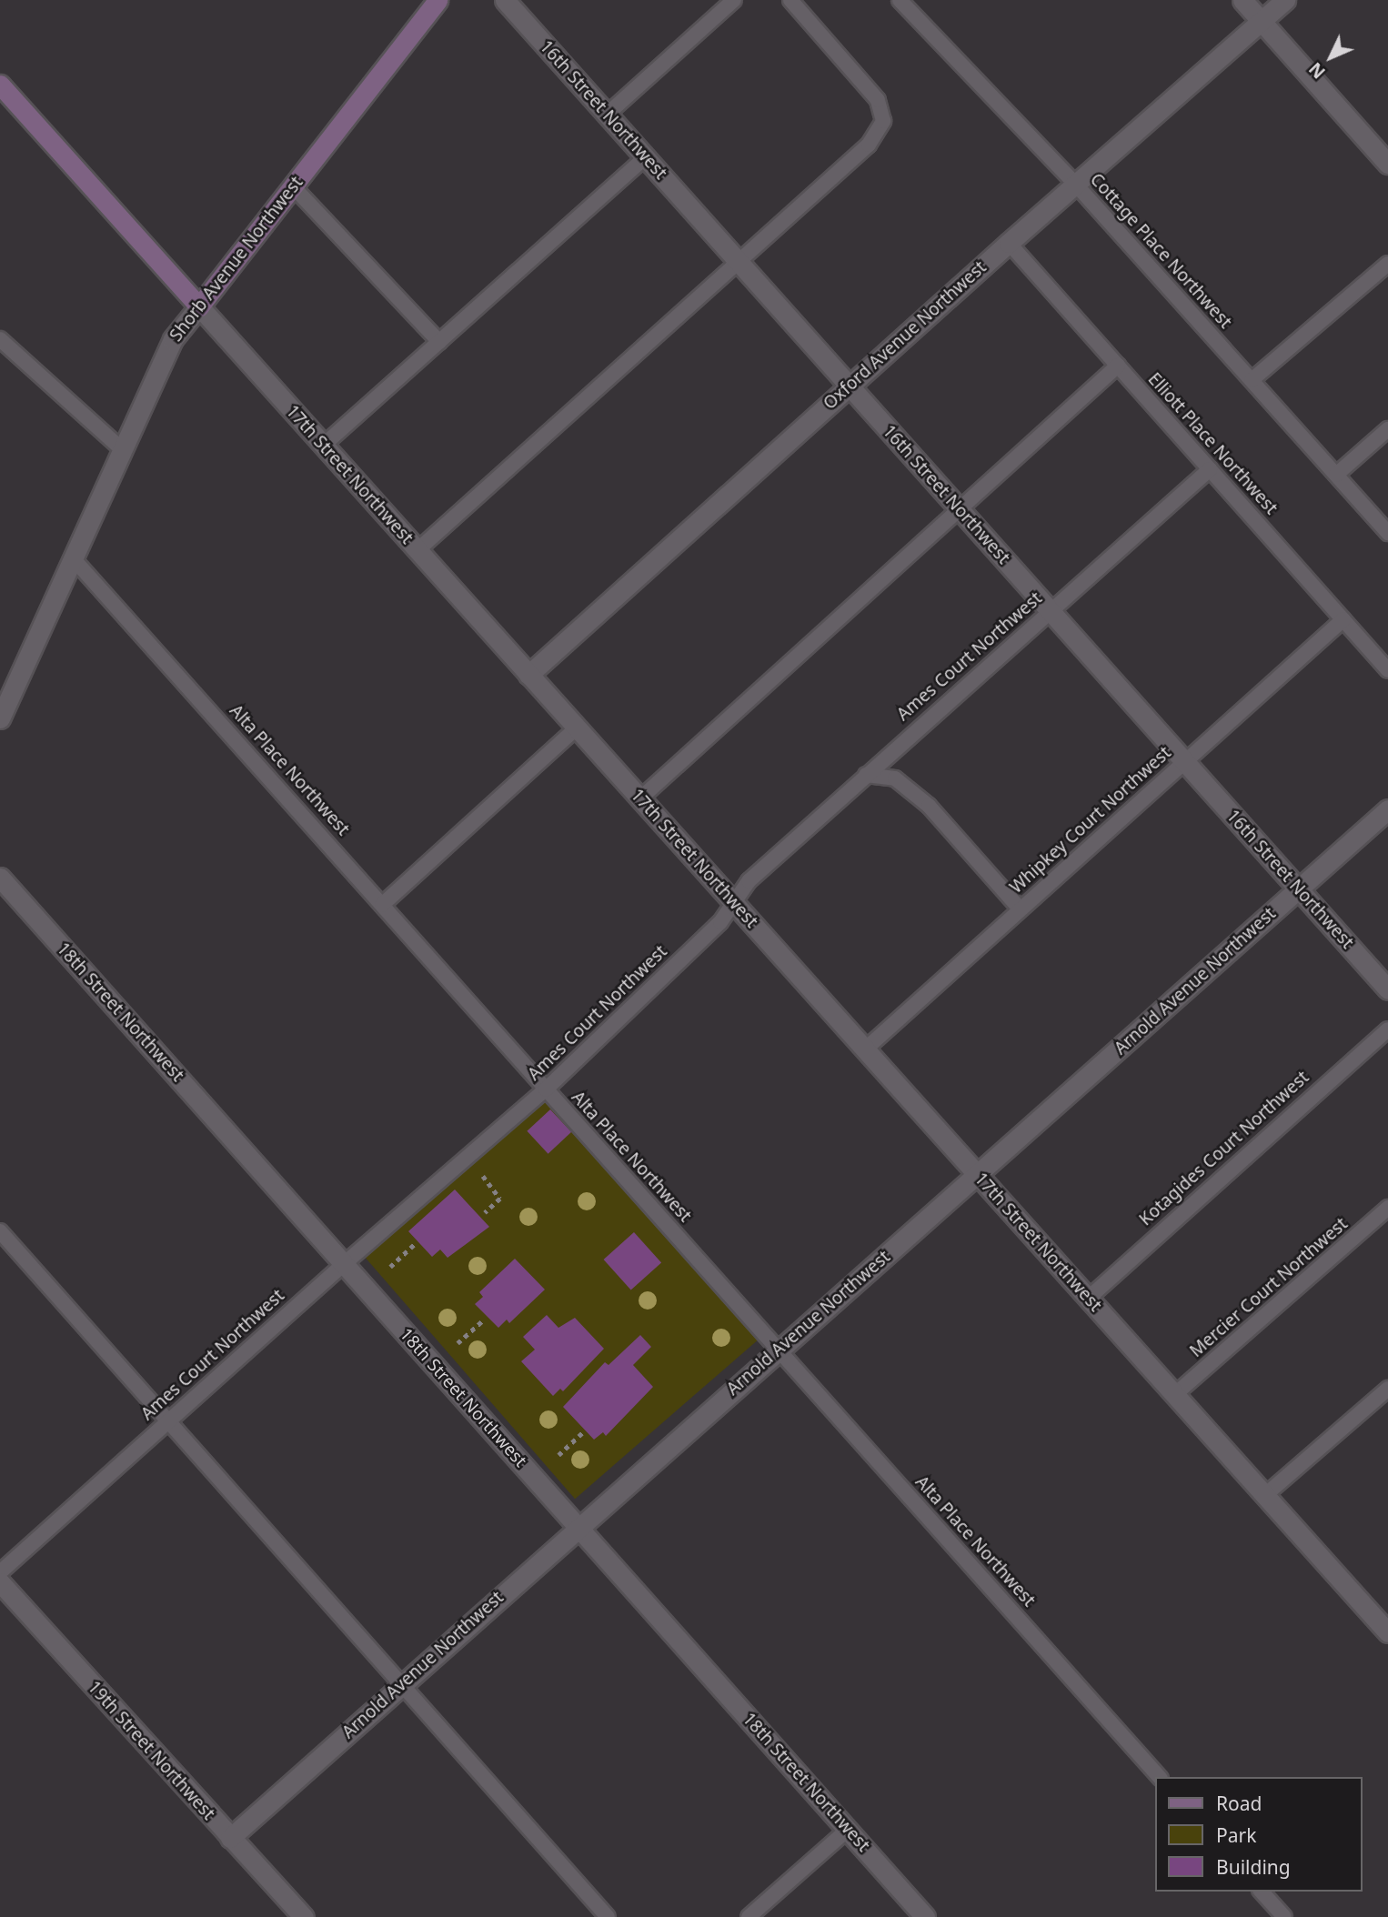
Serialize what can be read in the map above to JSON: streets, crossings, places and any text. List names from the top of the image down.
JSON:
{
  "streets": {
    "street": [
      "16th Street Northwest",
      "Shorb Avenue Northwest",
      "Oxford Avenue Northwest",
      "17th Street Northwest",
      "Arnold Avenue Northwest",
      "18th Street Northwest",
      "19th Street Northwest"
    ],
    "lane": [
      "Cottage Place Northwest",
      "Elliott Place Northwest",
      "Ames Court Northwest",
      "Alta Place Northwest",
      "Whipkey Court Northwest",
      "Kotagides Court Northwest",
      "Mercier Court Northwest"
    ]
  },
  "crossings": [
    ["16th Street Northwest", "Oxford Avenue Northwest"],
    ["16th Street Northwest", "Ames Court Northwest"],
    ["16th Street Northwest", "Whipkey Court Northwest"],
    ["16th Street Northwest", "Arnold Avenue Northwest"],
    ["Cottage Place Northwest", "Oxford Avenue Northwest"],
    ["Shorb Avenue Northwest", "17th Street Northwest"],
    ["Shorb Avenue Northwest", "Alta Place Northwest"],
    ["Oxford Avenue Northwest", "Elliott Place Northwest"],
    ["Oxford Avenue Northwest", "17th Street Northwest"],
    ["Elliott Place Northwest", "Ames Court Northwest"],
    ["Elliott Place Northwest", "Whipkey Court Northwest"],
    ["17th Street Northwest", "Ames Court Northwest"],
    ["17th Street Northwest", "Whipkey Court Northwest"],
    ["17th Street Northwest", "Arnold Avenue Northwest"],
    ["17th Street Northwest", "Kotagides Court Northwest"],
    ["17th Street Northwest", "Mercier Court Northwest"],
    ["Ames Court Northwest", "Alta Place Northwest"],
    ["Ames Court Northwest", "18th Street Northwest"],
    ["Alta Place Northwest", "Arnold Avenue Northwest"],
    ["Arnold Avenue Northwest", "18th Street Northwest"],
    ["Arnold Avenue Northwest", "19th Street Northwest"]
  ],
  "legend": ["Road", "Park", "Building"],
  "north": "bottom left"
}
